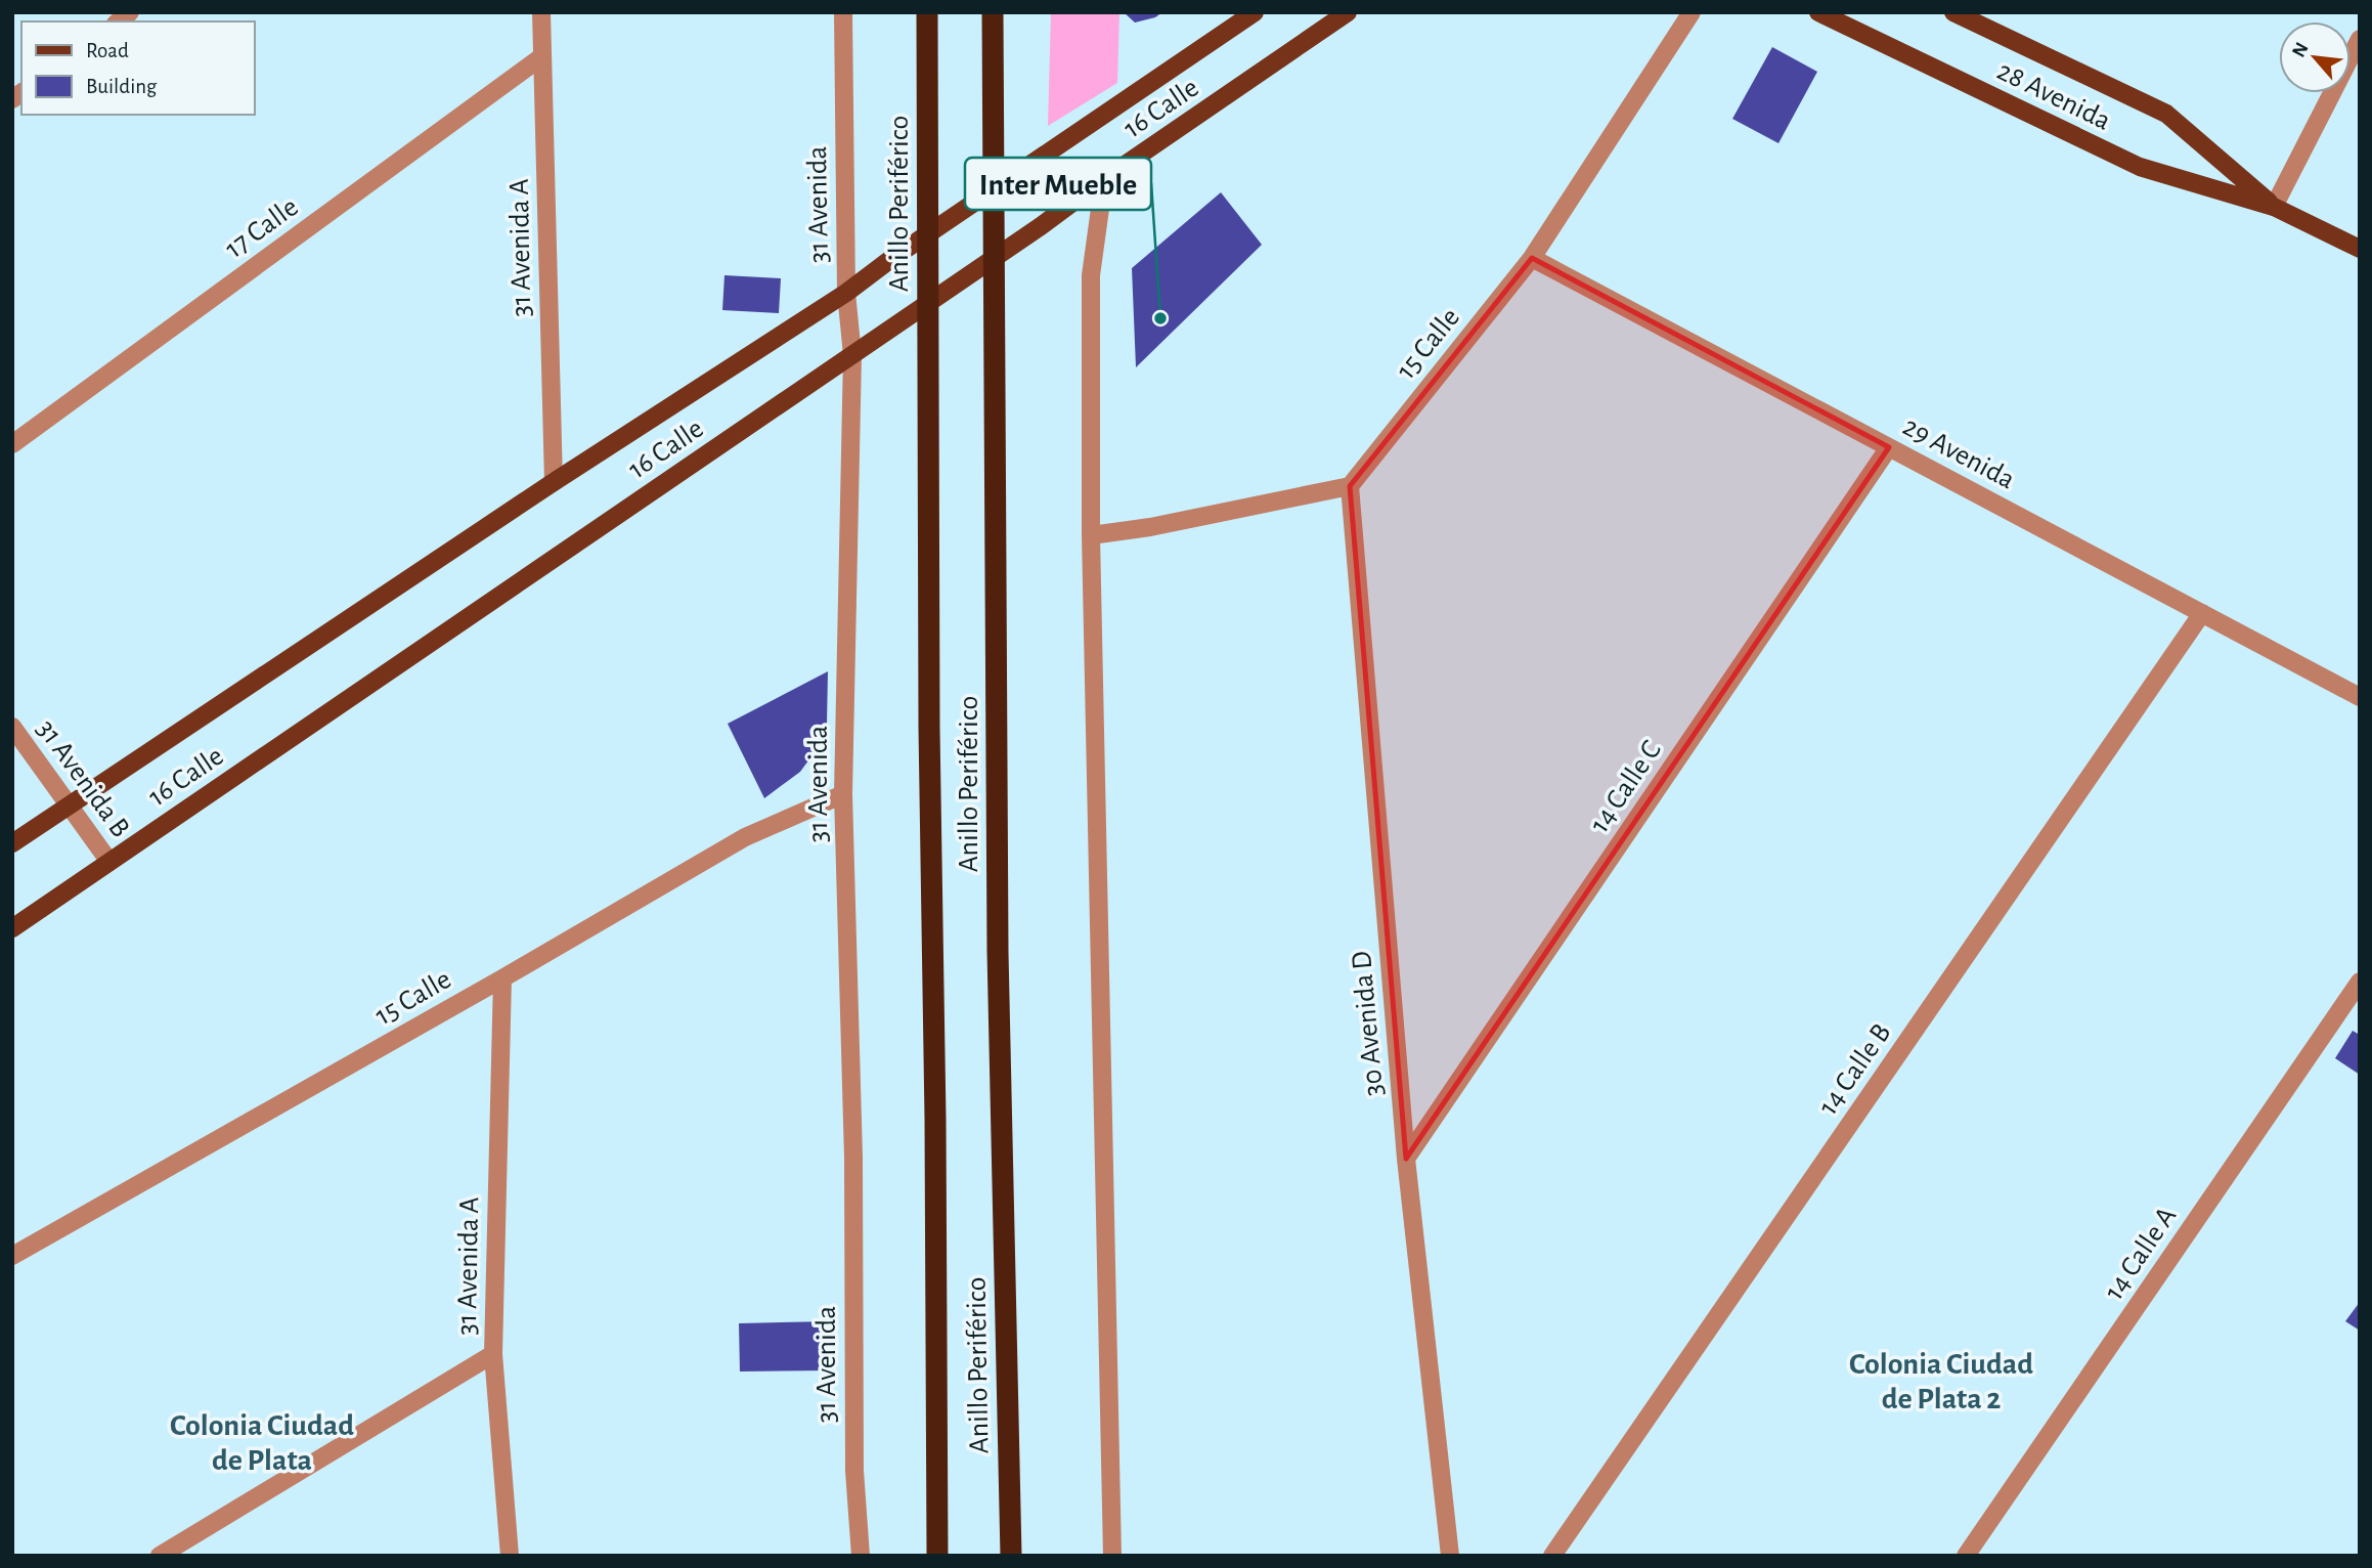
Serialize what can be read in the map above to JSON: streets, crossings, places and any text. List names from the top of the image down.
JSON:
{
  "streets": {
    "highway": ["Anillo Periférico"],
    "main road": ["28 Avenida", "16 Calle"],
    "street": [
      "31 Avenida",
      "17 Calle",
      "31 Avenida A",
      "15 Calle",
      "29 Avenida",
      "31 Avenida B",
      "14 Calle C",
      "30 Avenida D",
      "14 Calle B",
      "14 Calle A"
    ]
  },
  "crossings": [
    ["16 Calle", "31 Avenida"],
    ["16 Calle", "31 Avenida A"],
    ["16 Calle", "31 Avenida B"],
    ["31 Avenida", "15 Calle"],
    ["17 Calle", "31 Avenida A"],
    ["31 Avenida A", "15 Calle"],
    ["15 Calle", "29 Avenida"],
    ["15 Calle", "30 Avenida D"],
    ["29 Avenida", "14 Calle C"],
    ["29 Avenida", "14 Calle B"],
    ["14 Calle C", "30 Avenida D"]
  ],
  "districts": ["Colonia Ciudad de Plata 2", "Colonia Ciudad de Plata"],
  "places": ["Inter Mueble"],
  "legend": ["Road", "Building"],
  "north": "top left"
}
